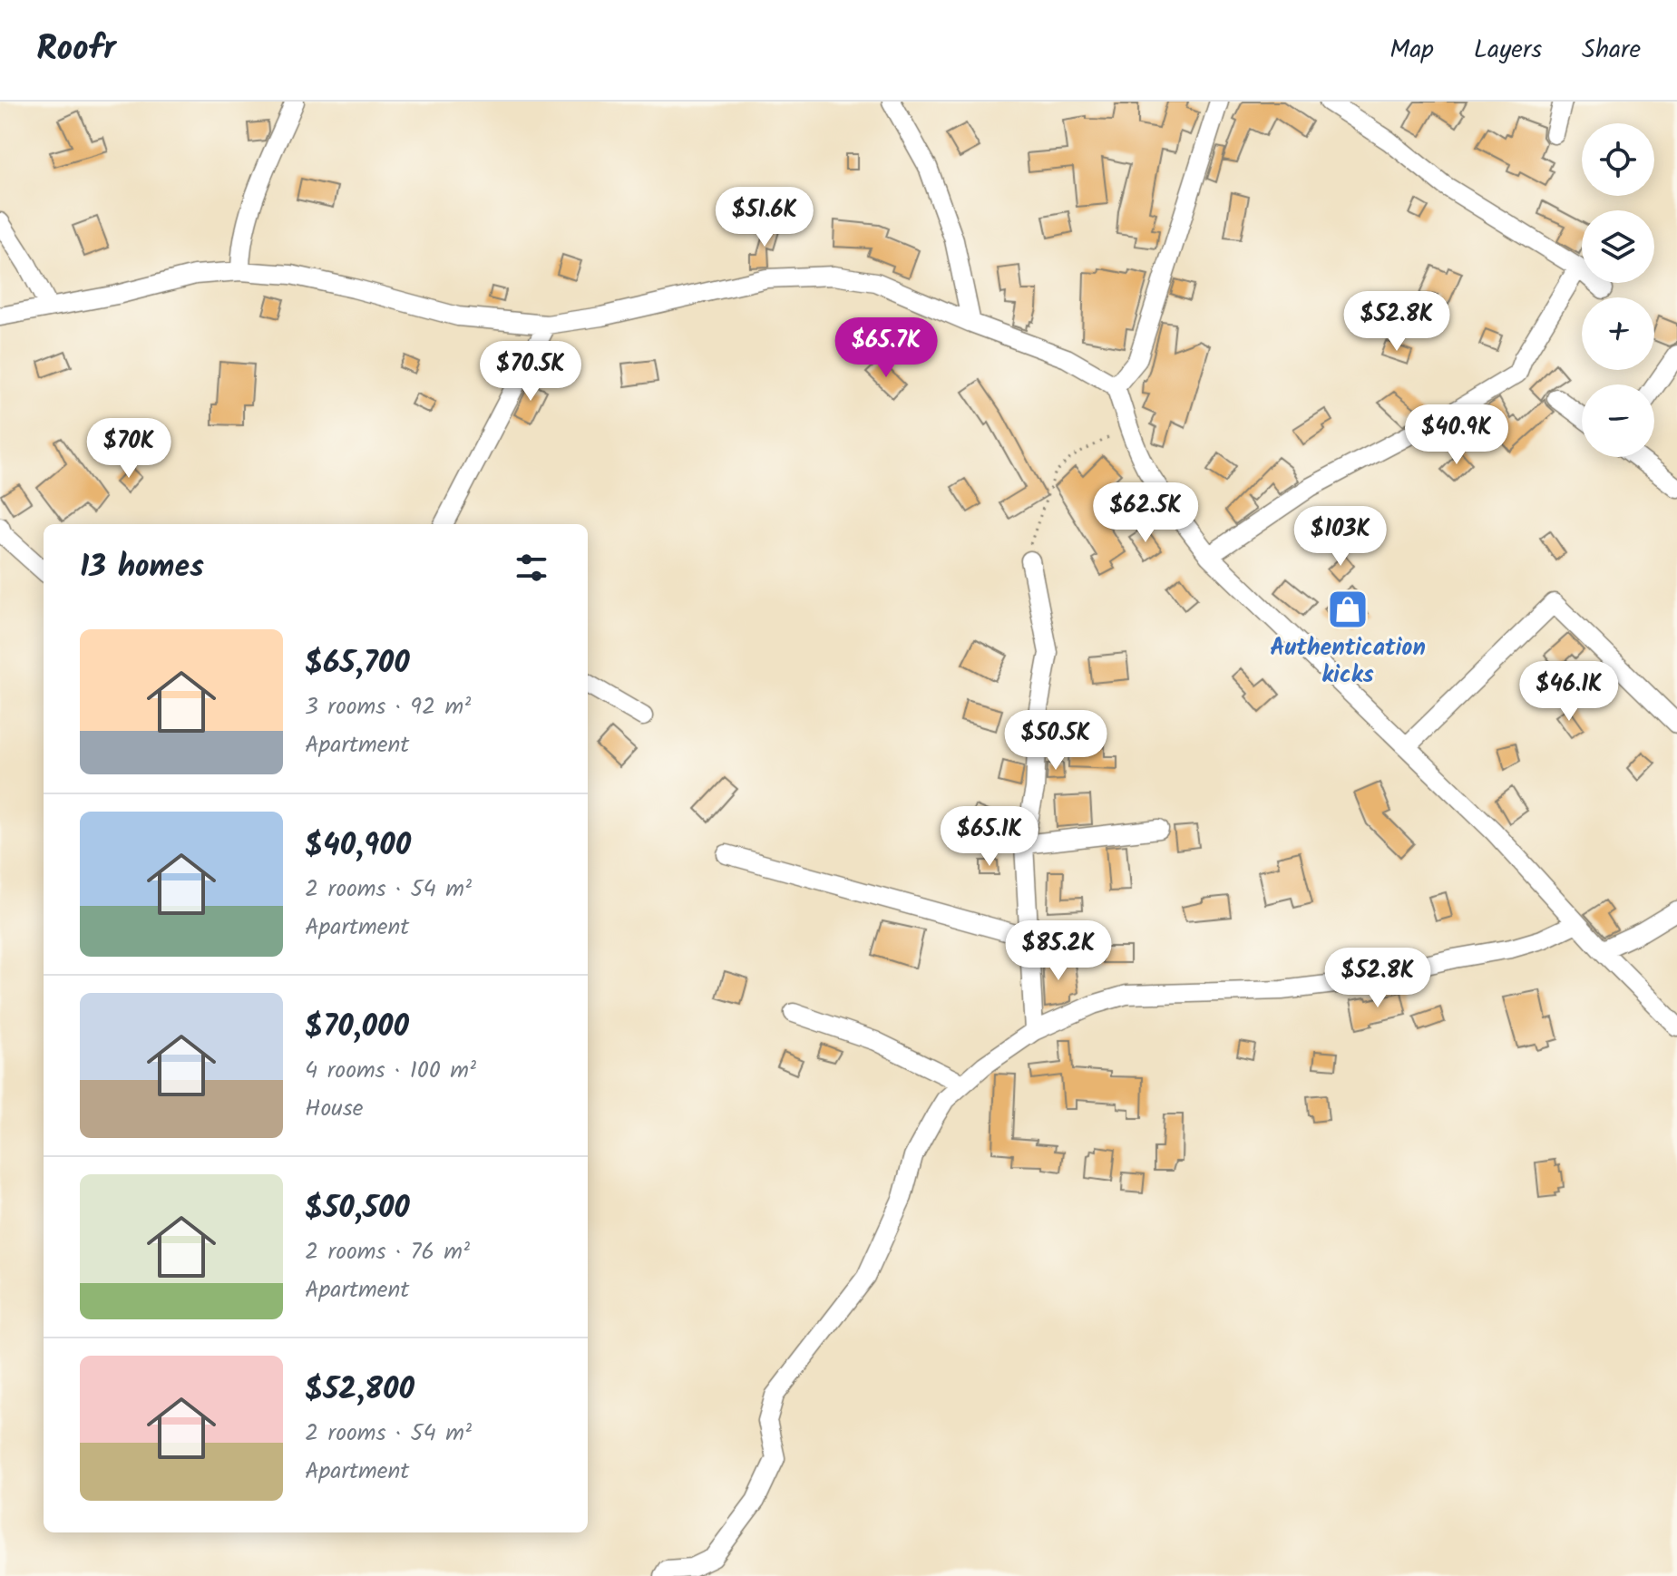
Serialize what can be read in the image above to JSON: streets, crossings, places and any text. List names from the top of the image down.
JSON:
{
  "places": {
    "shop": ["Authentication kicks"]
  },
  "page": {
    "header": "Roofr",
    "nav": ["Map", "Layers", "Share"],
    "map_buttons": ["+", "−"],
    "price": [
      "$51.6K",
      "$52.8K",
      "$65.7K",
      "$70.5K",
      "$40.9K",
      "$70K",
      "$62.5K",
      "$103K",
      "$46.1K",
      "$50.5K",
      "$65.1K",
      "$85.2K",
      "$52.8K"
    ],
    "heading": "13 homes",
    "list": [
      {
        "name": "$65,700",
        "note": "3 rooms · 92 m² · Apartment"
      },
      {
        "name": "$40,900",
        "note": "2 rooms · 54 m² · Apartment"
      },
      {
        "name": "$70,000",
        "note": "4 rooms · 100 m² · House"
      },
      {
        "name": "$50,500",
        "note": "2 rooms · 76 m² · Apartment"
      },
      {
        "name": "$52,800",
        "note": "2 rooms · 54 m² · Apartment"
      }
    ]
  }
}
